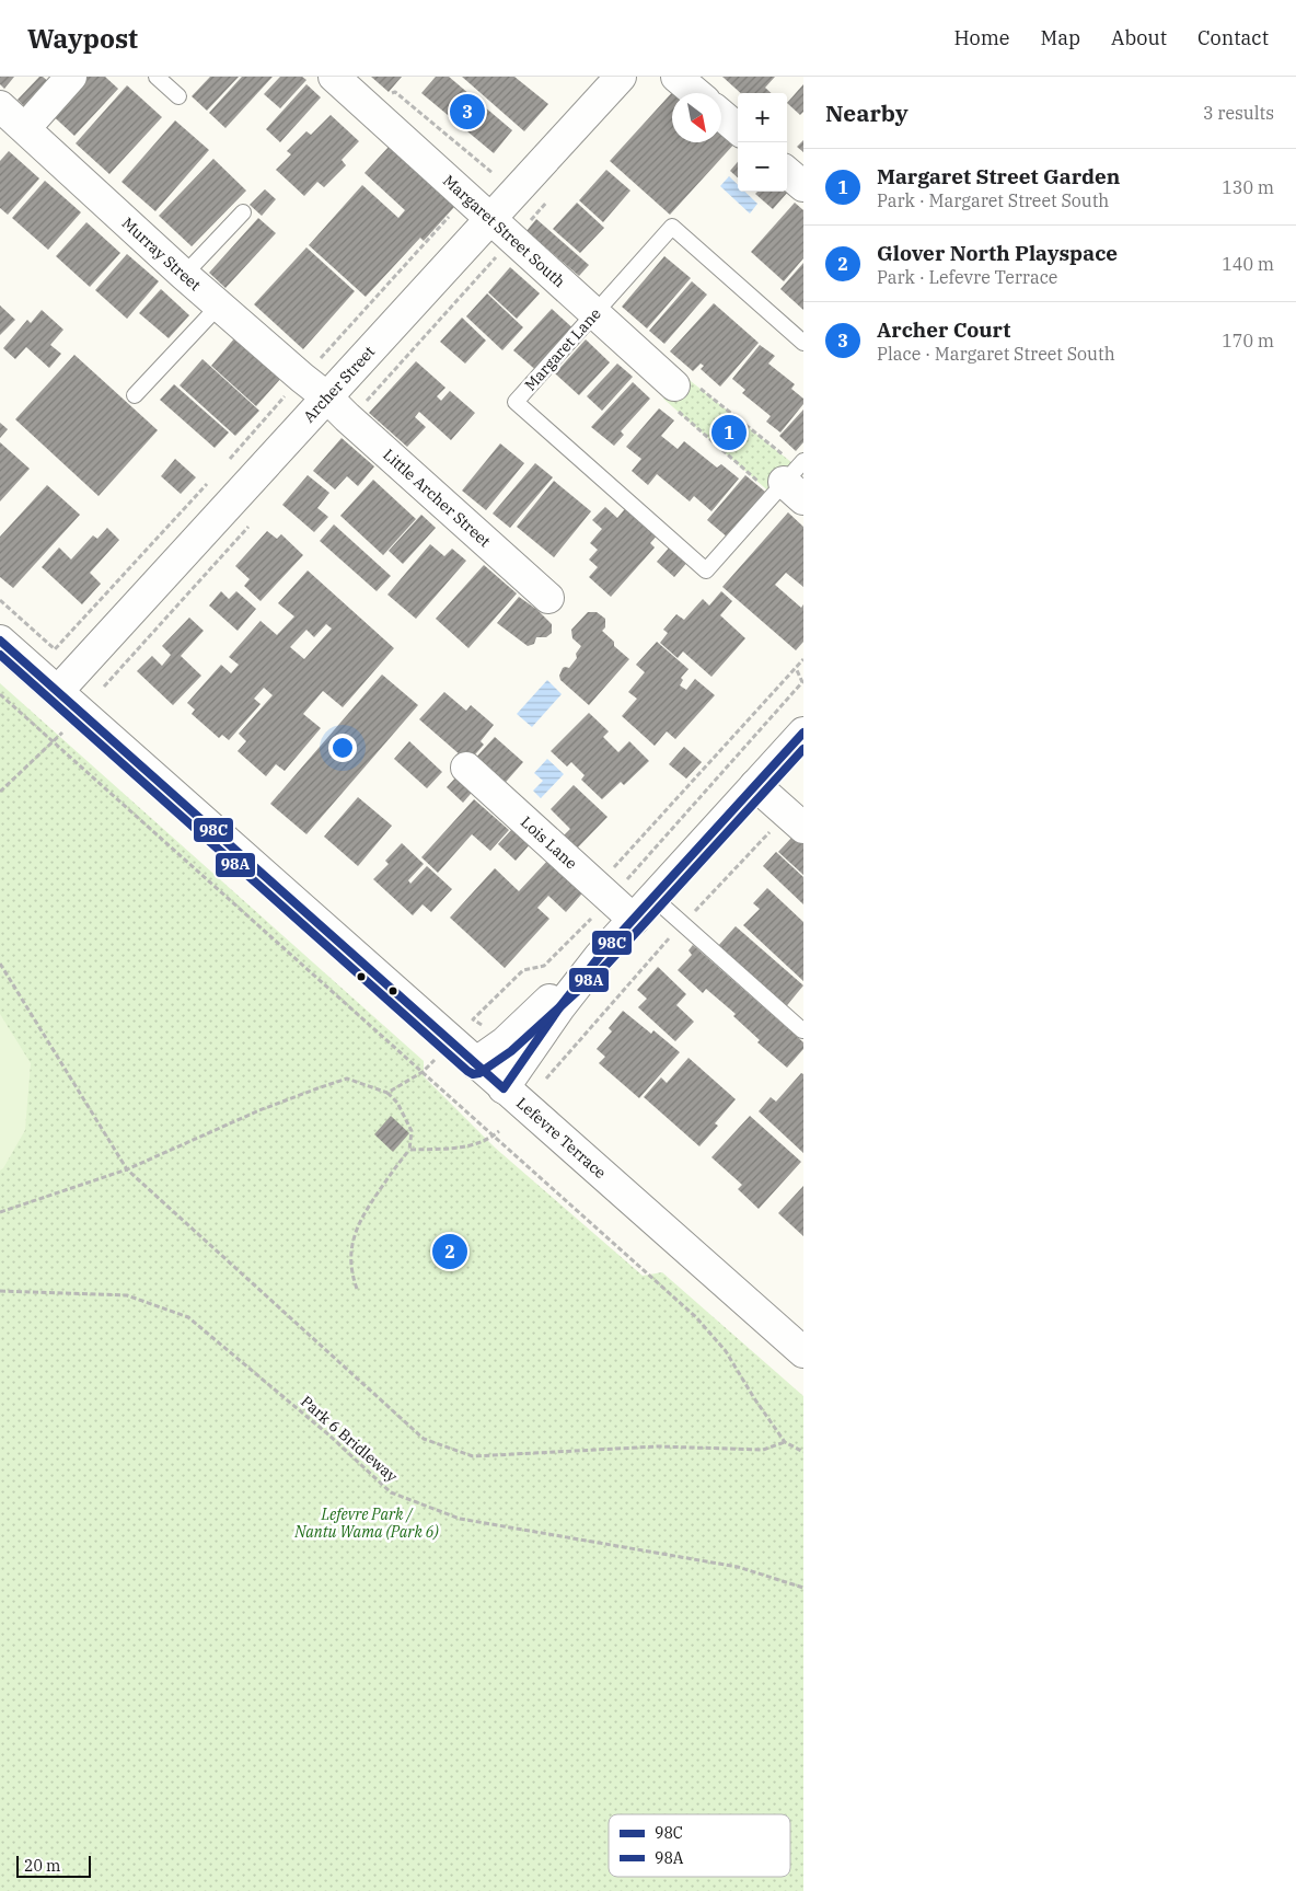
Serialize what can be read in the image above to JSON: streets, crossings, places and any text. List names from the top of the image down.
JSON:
{
  "streets": {
    "street": [
      "Margaret Street South",
      "Murray Street",
      "Archer Street",
      "Little Archer Street",
      "Lois Lane",
      "Lefevre Terrace"
    ],
    "lane": ["Margaret Lane"],
    "path": ["Park 6 Bridleway"]
  },
  "crossings": [
    ["Margaret Street South", "Margaret Lane"],
    ["Margaret Street South", "Archer Street"],
    ["Murray Street", "Archer Street"],
    ["Murray Street", "Little Archer Street"],
    ["Archer Street", "Little Archer Street"],
    ["Archer Street", "Lefevre Terrace"]
  ],
  "parks": ["Lefevre Park / Nantu Wama (Park 6)"],
  "lines": ["transit line 98C", "transit line 98A"],
  "legend": ["98C", "98A"],
  "scale_bar": "20 m",
  "north": "bottom right",
  "page": {
    "header": "Waypost",
    "nav": [
      "Home",
      "Map",
      "About",
      "Contact"
    ],
    "heading": ["Nearby", "3 results"],
    "pins": ["3", "1", "2"],
    "map_buttons": ["+", "−"],
    "list": [
      {
        "mark": "1",
        "name": "Margaret Street Garden",
        "note": "Park · Margaret Street South",
        "value": "130 m"
      },
      {
        "mark": "2",
        "name": "Glover North Playspace",
        "note": "Park · Lefevre Terrace",
        "value": "140 m"
      },
      {
        "mark": "3",
        "name": "Archer Court",
        "note": "Place · Margaret Street South",
        "value": "170 m"
      }
    ],
    "scale": "20 m"
  }
}
